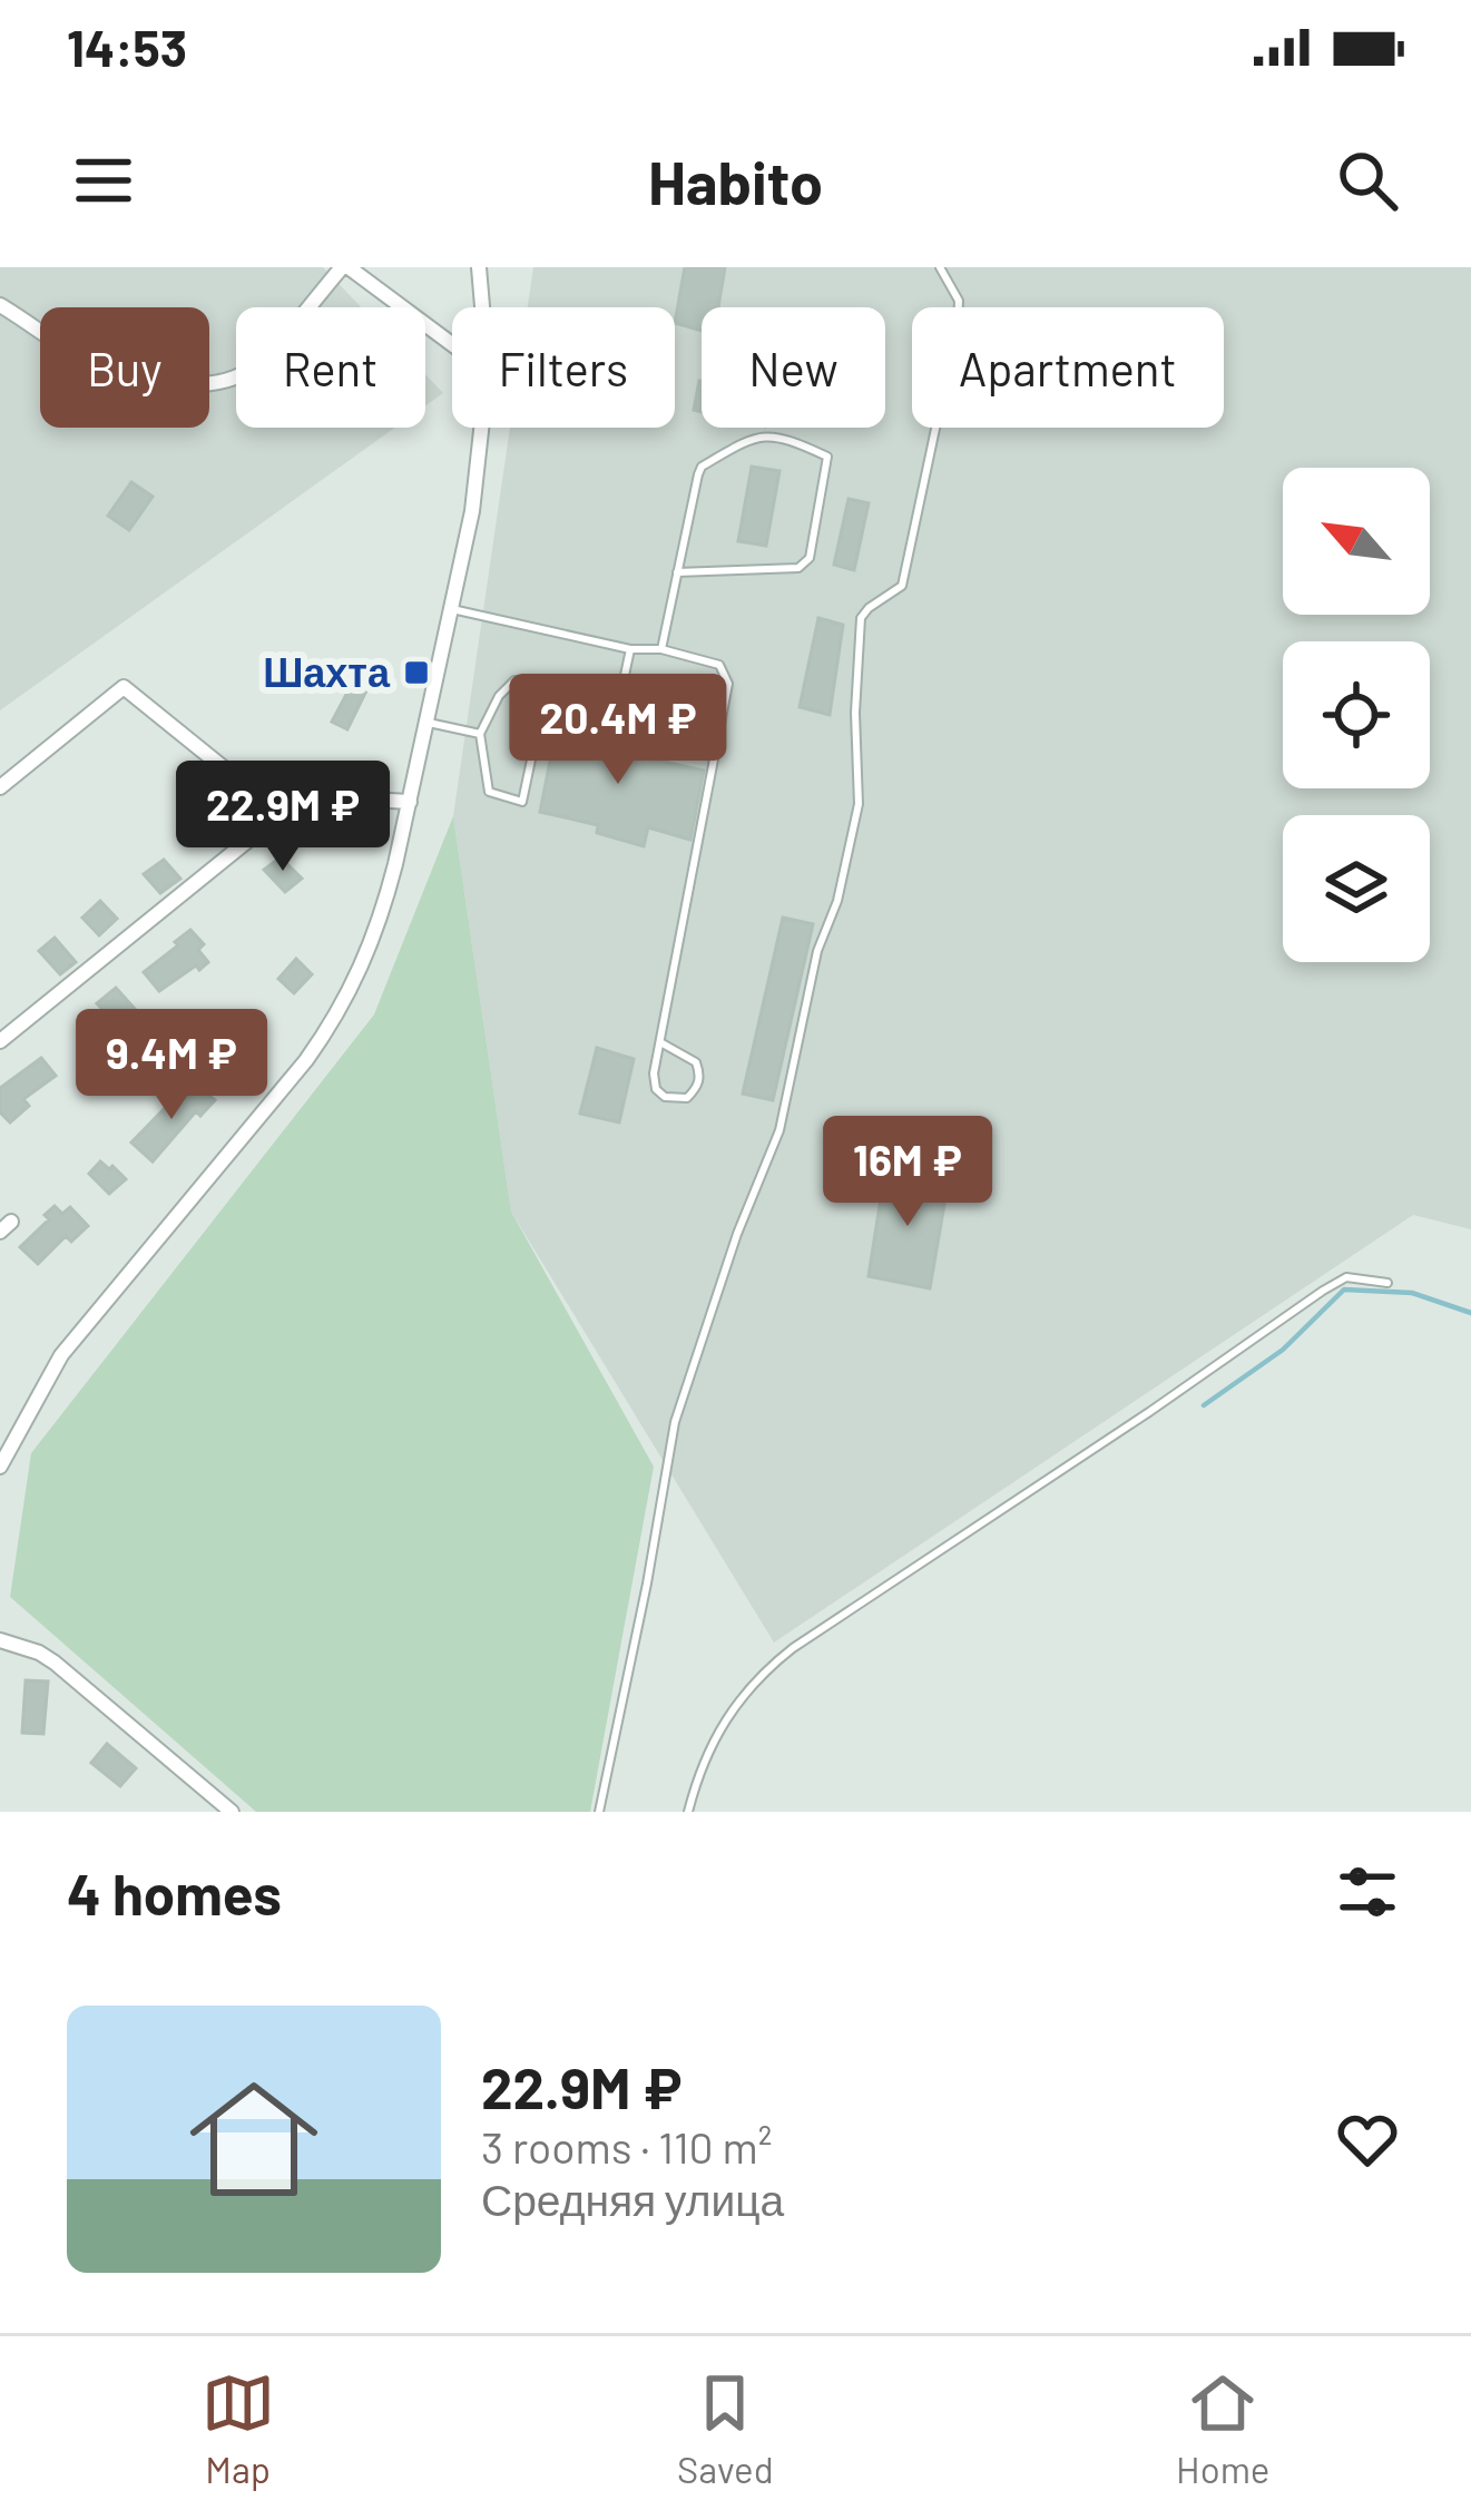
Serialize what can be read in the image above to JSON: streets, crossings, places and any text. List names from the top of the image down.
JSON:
{
  "places": {
    "transit": ["Шахта"]
  },
  "north": "top left",
  "page": {
    "status": "14:53",
    "header": "Habito",
    "chip": [
      "Buy",
      "Rent",
      "Filters",
      "New",
      "Apartment"
    ],
    "price": [
      "20.4M ₽",
      "22.9M ₽",
      "9.4M ₽",
      "16M ₽"
    ],
    "heading": "4 homes",
    "list": [
      {
        "name": "22.9M ₽",
        "note": "3 rooms · 110 m² · Средняя улица"
      }
    ],
    "tabs": ["Map", "Saved", "Home"]
  }
}
